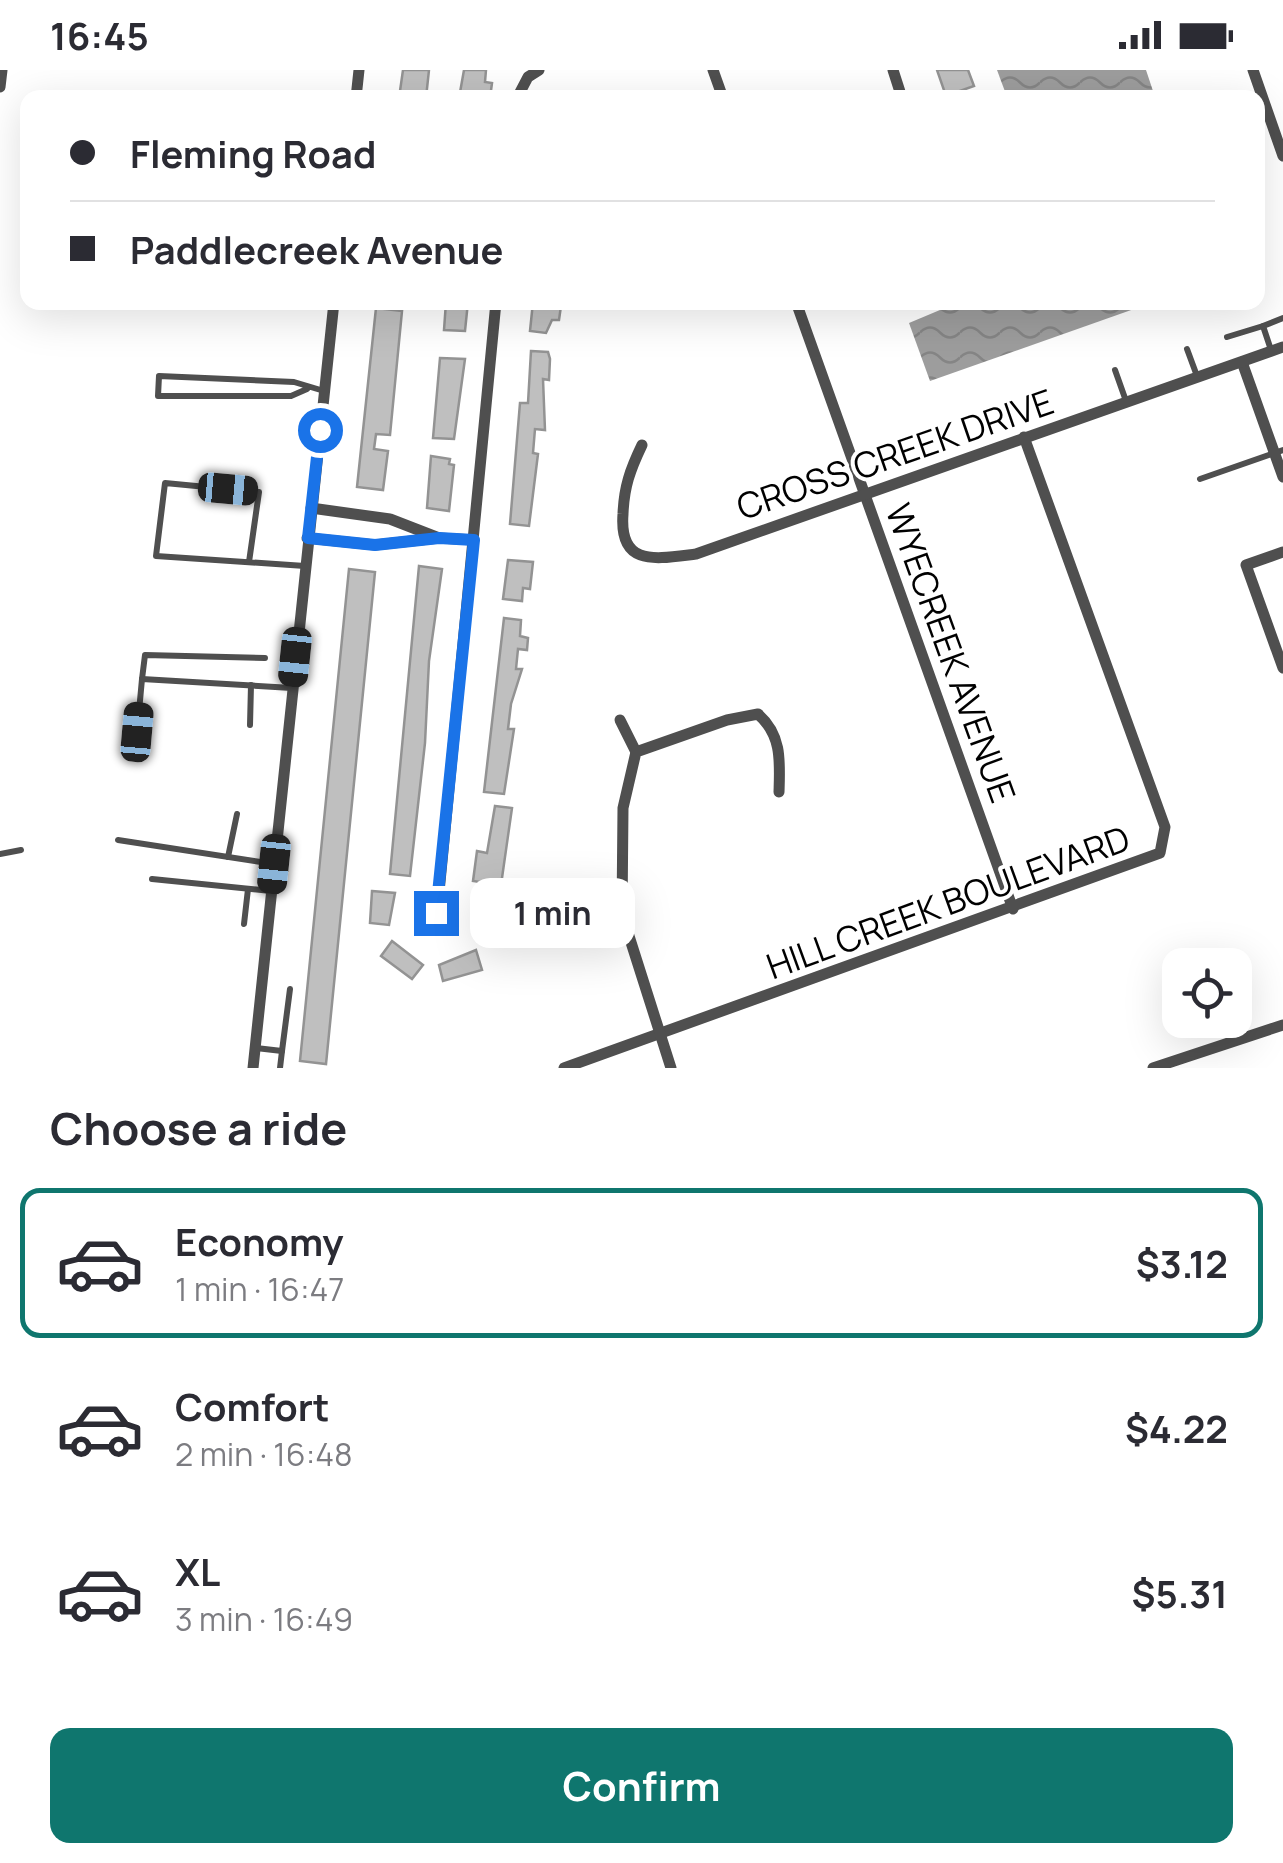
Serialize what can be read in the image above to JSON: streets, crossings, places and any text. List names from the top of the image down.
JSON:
{
  "streets": {
    "street": ["CROSS CREEK DRIVE", "WYECREEK AVENUE", "HILL CREEK BOULEVARD"]
  },
  "crossings": [
    ["CROSS CREEK DRIVE", "WYECREEK AVENUE"],
    ["CROSS CREEK DRIVE", "HILL CREEK BOULEVARD"],
    ["WYECREEK AVENUE", "HILL CREEK BOULEVARD"]
  ],
  "page": {
    "status": "16:45",
    "banner": ["Fleming Road", "Paddlecreek Avenue"],
    "bubble": "1 min",
    "heading": "Choose a ride",
    "list": [
      {
        "name": "Economy",
        "note": "1 min · 16:47",
        "value": "$3.12"
      },
      {
        "name": "Comfort",
        "note": "2 min · 16:48",
        "value": "$4.22"
      },
      {
        "name": "XL",
        "note": "3 min · 16:49",
        "value": "$5.31"
      }
    ],
    "buttons": "Confirm"
  }
}
